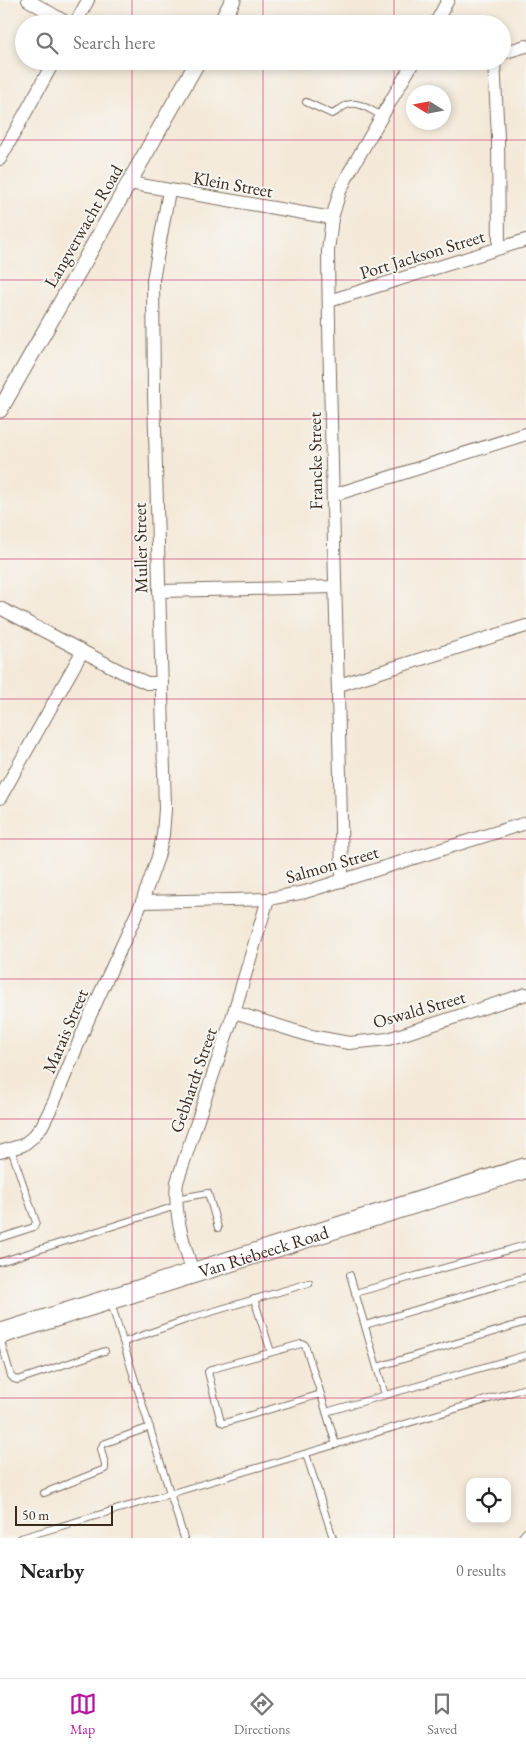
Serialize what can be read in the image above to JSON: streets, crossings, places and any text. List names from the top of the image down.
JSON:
{
  "streets": {
    "main road": ["Van Riebeeck Road"],
    "street": [
      "Klein Street",
      "Langverwacht Road",
      "Port Jackson Street",
      "Francke Street",
      "Muller Street",
      "Salmon Street",
      "Oswald Street",
      "Marais Street",
      "Gebhardt Street"
    ]
  },
  "crossings": [
    ["Klein Street", "Langverwacht Road"],
    ["Klein Street", "Francke Street"],
    ["Klein Street", "Muller Street"],
    ["Port Jackson Street", "Francke Street"],
    ["Francke Street", "Salmon Street"],
    ["Muller Street", "Salmon Street"],
    ["Muller Street", "Marais Street"],
    ["Salmon Street", "Marais Street"],
    ["Salmon Street", "Gebhardt Street"],
    ["Oswald Street", "Gebhardt Street"],
    ["Gebhardt Street", "Van Riebeeck Road"]
  ],
  "scale_bar": "50 m",
  "north": "left",
  "page": {
    "search": "Search here",
    "scale": "50 m",
    "heading": ["Nearby", "0 results"],
    "nav": ["Map", "Directions", "Saved"]
  }
}
